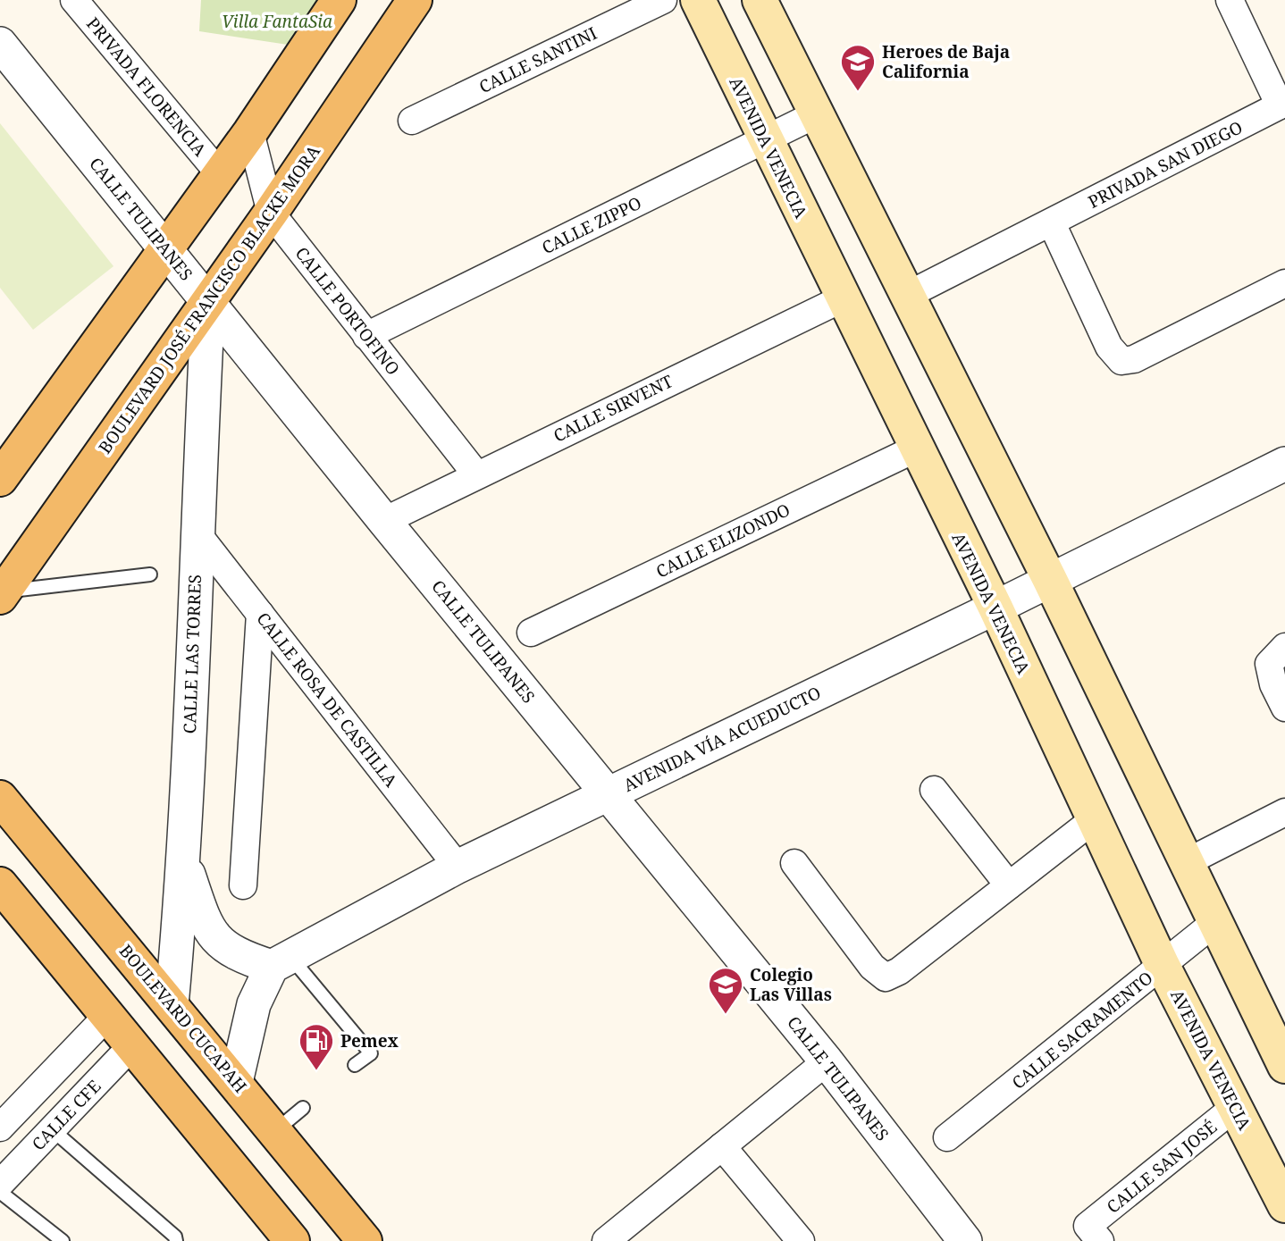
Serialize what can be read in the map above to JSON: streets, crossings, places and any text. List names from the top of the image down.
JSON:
{
  "streets": {
    "main road": ["AVENIDA VENECIA", "BOULEVARD JOSÉ FRANCISCO BLACKE MORA", "BOULEVARD CUCAPAH"],
    "street": [
      "CALLE SANTINI",
      "PRIVADA FLORENCIA",
      "PRIVADA SAN DIEGO",
      "CALLE TULIPANES",
      "CALLE ZIPPO",
      "CALLE PORTOFINO",
      "CALLE SIRVENT",
      "CALLE ELIZONDO",
      "CALLE LAS TORRES",
      "CALLE ROSA DE CASTILLA",
      "AVENIDA VÍA ACUEDUCTO",
      "CALLE SACRAMENTO",
      "CALLE CFE",
      "CALLE SAN JOSÉ"
    ]
  },
  "crossings": [
    ["AVENIDA VENECIA", "CALLE ZIPPO"],
    ["AVENIDA VENECIA", "CALLE SIRVENT"],
    ["AVENIDA VENECIA", "CALLE ELIZONDO"],
    ["AVENIDA VENECIA", "AVENIDA VÍA ACUEDUCTO"],
    ["AVENIDA VENECIA", "CALLE SACRAMENTO"],
    ["AVENIDA VENECIA", "CALLE SAN JOSÉ"],
    ["CALLE TULIPANES", "BOULEVARD JOSÉ FRANCISCO BLACKE MORA"],
    ["CALLE TULIPANES", "CALLE SIRVENT"],
    ["CALLE TULIPANES", "CALLE LAS TORRES"],
    ["CALLE TULIPANES", "AVENIDA VÍA ACUEDUCTO"],
    ["CALLE ZIPPO", "CALLE PORTOFINO"],
    ["BOULEVARD JOSÉ FRANCISCO BLACKE MORA", "CALLE PORTOFINO"],
    ["BOULEVARD JOSÉ FRANCISCO BLACKE MORA", "CALLE LAS TORRES"],
    ["CALLE PORTOFINO", "CALLE SIRVENT"],
    ["CALLE LAS TORRES", "CALLE ROSA DE CASTILLA"],
    ["CALLE LAS TORRES", "BOULEVARD CUCAPAH"],
    ["CALLE ROSA DE CASTILLA", "AVENIDA VÍA ACUEDUCTO"]
  ],
  "parks": ["Villa FantaSia"],
  "places": {
    "school or university": ["Heroes de Baja California", "Colegio Las Villas"],
    "fuel station": ["Pemex"]
  }
}
